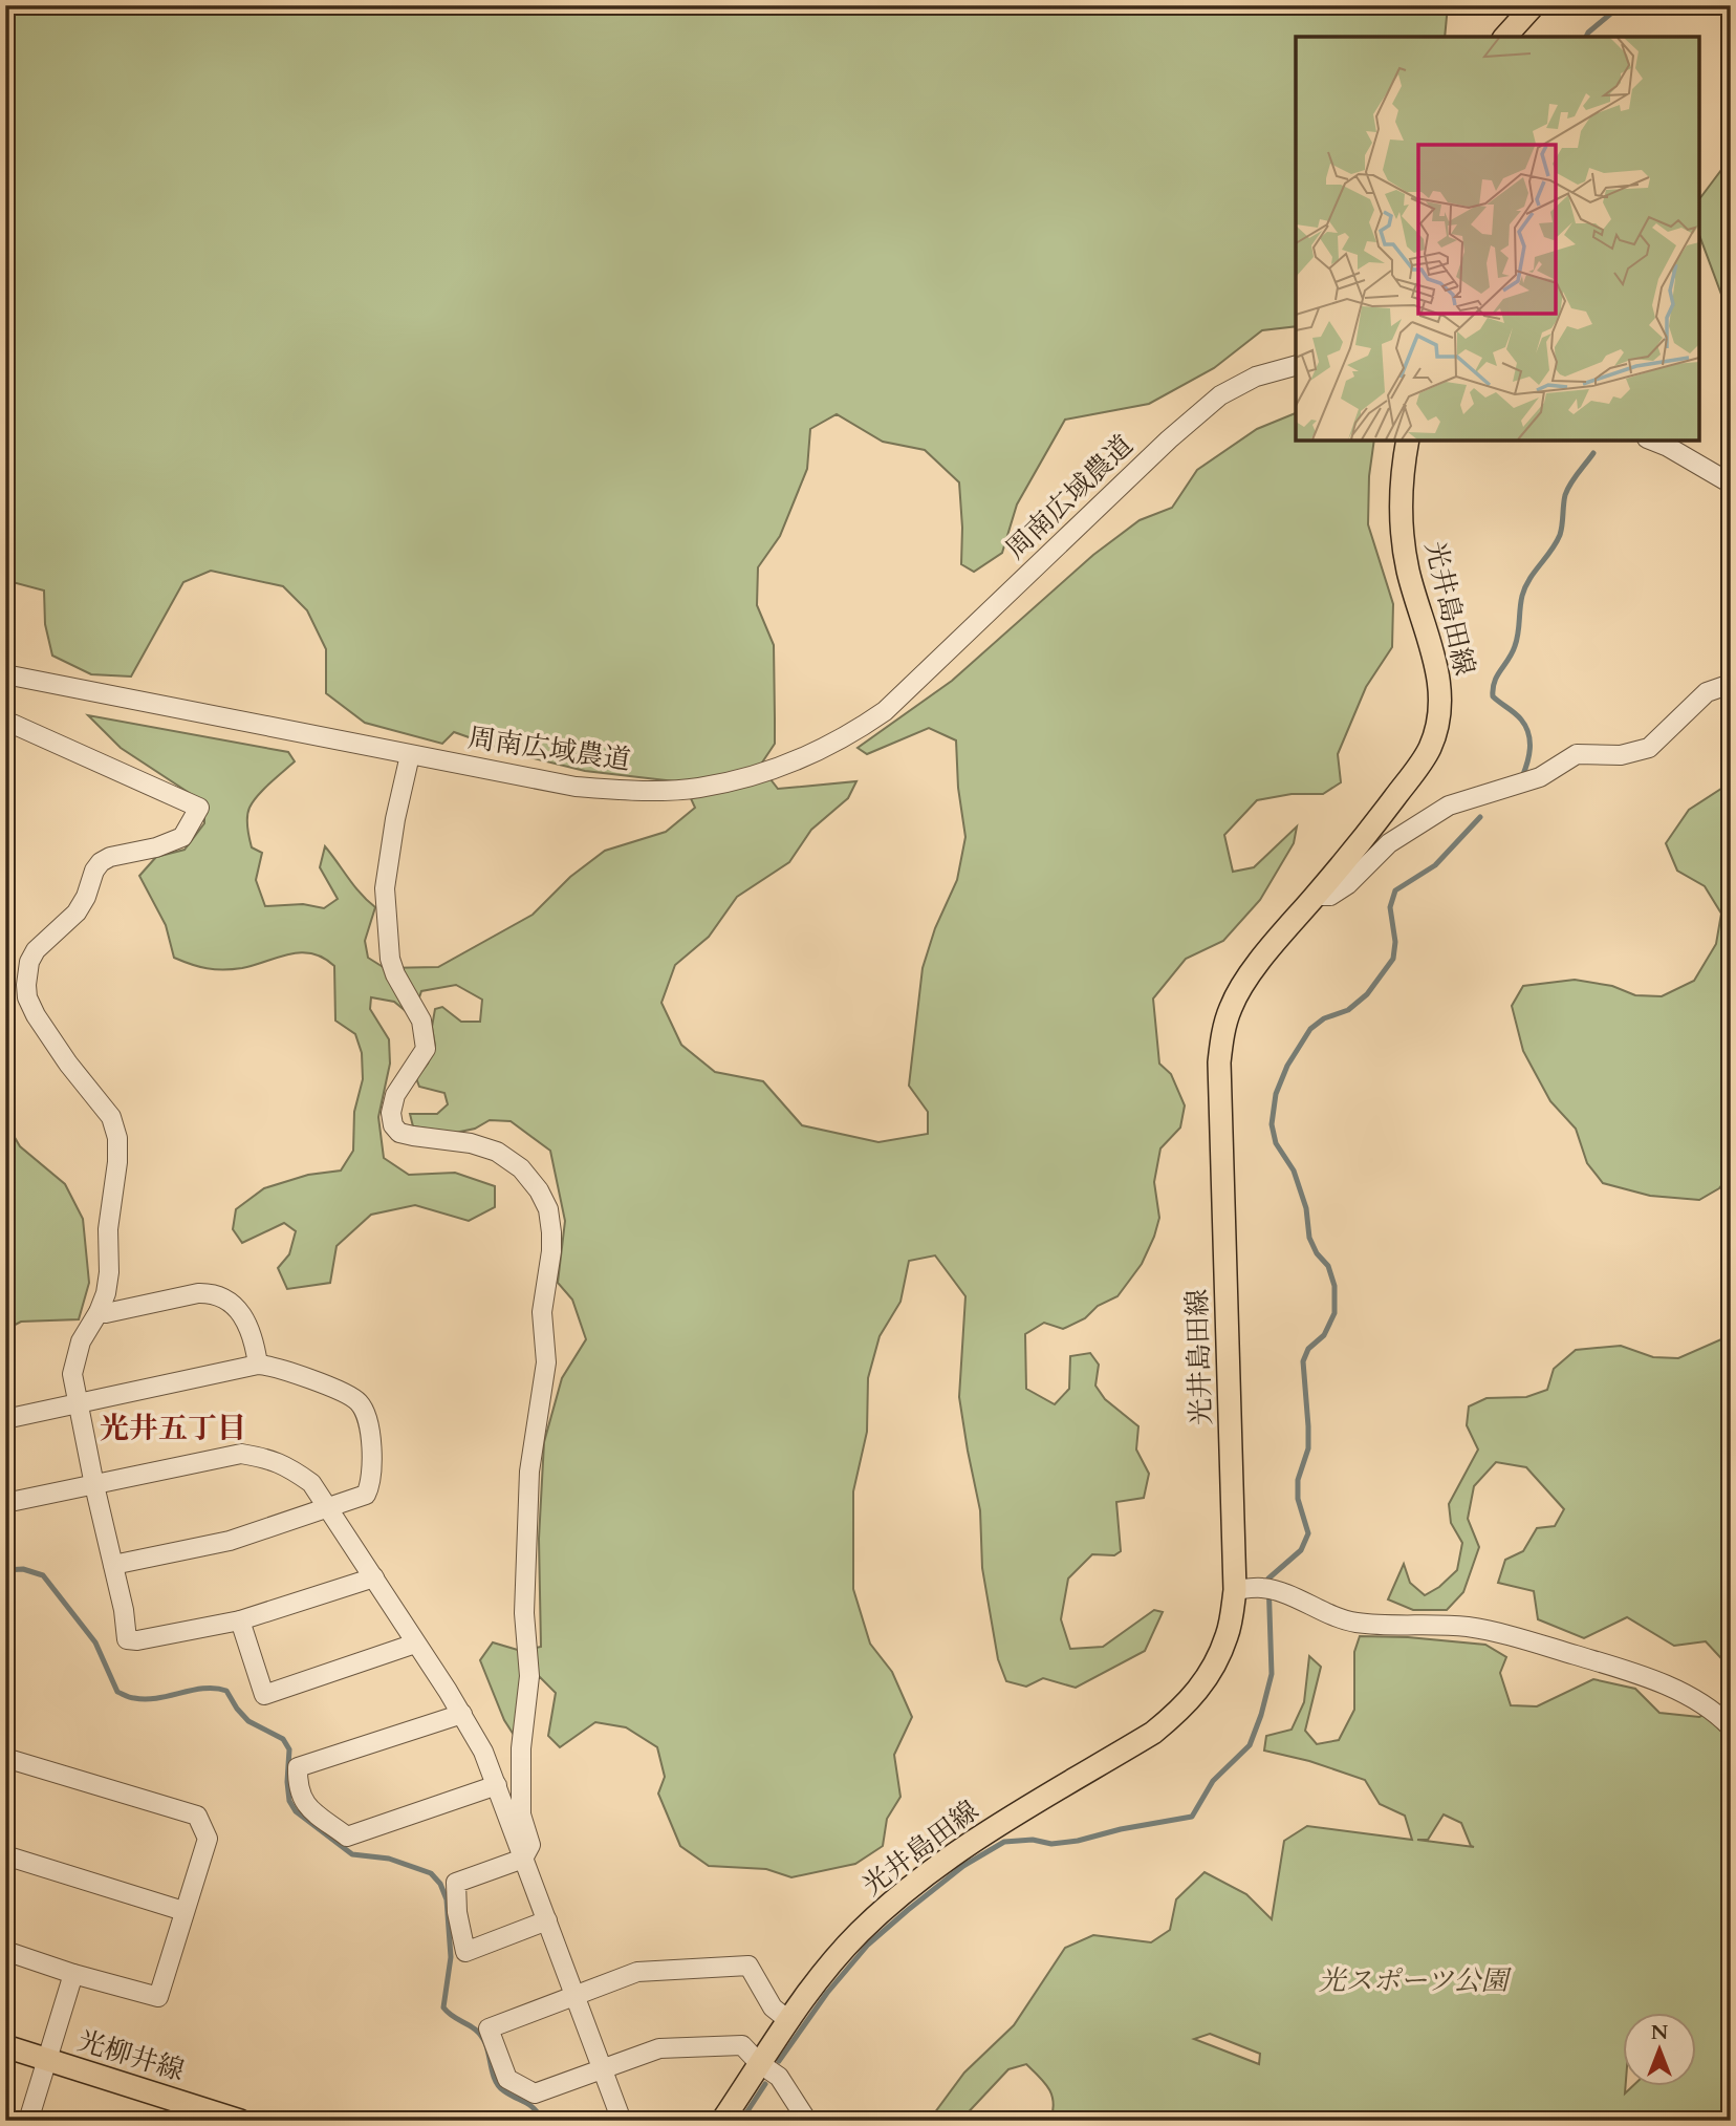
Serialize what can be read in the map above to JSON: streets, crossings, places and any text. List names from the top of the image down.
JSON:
{
  "streets": {
    "main road": ["光井島田線", "光柳井線"],
    "street": ["周南広域農道"]
  },
  "districts": ["光井五丁目"],
  "parks": ["光スポーツ公園"],
  "north": "top"
}
